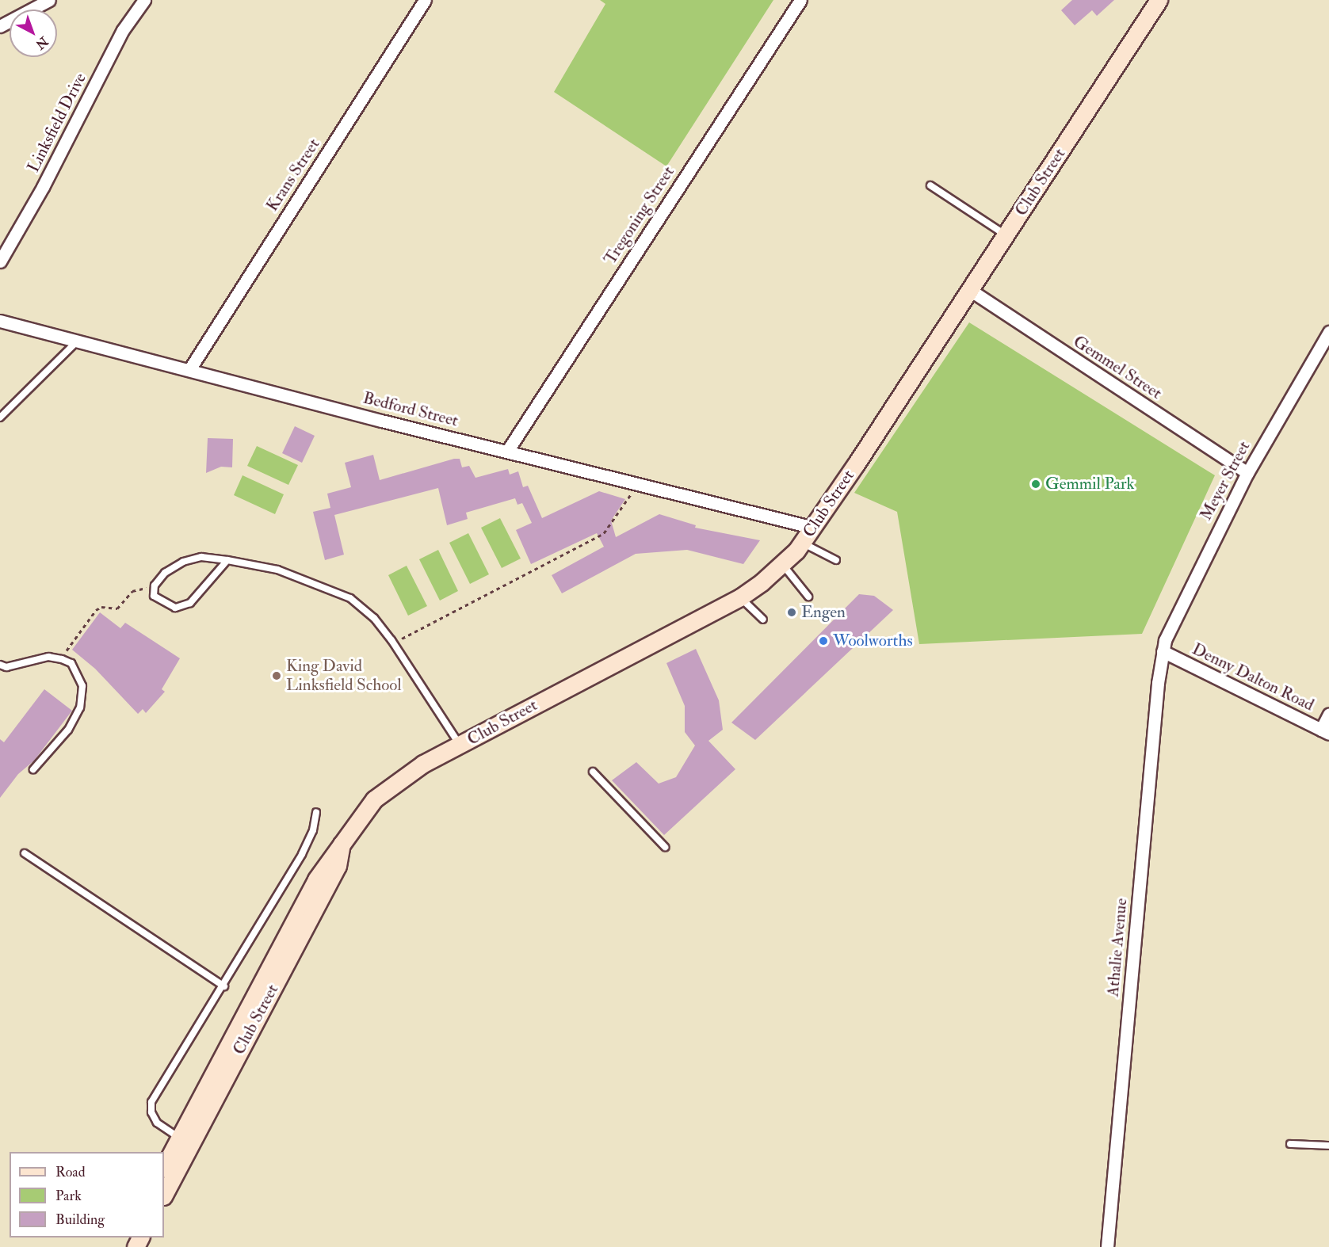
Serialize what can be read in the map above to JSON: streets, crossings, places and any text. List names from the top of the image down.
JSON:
{
  "streets": {
    "main road": ["Club Street"],
    "street": [
      "Linksfield Drive",
      "Krans Street",
      "Tregoning Street",
      "Gemmel Street",
      "Bedford Street",
      "Meyer Street",
      "Denny Dalton Road",
      "Athalie Avenue"
    ]
  },
  "crossings": [
    ["Krans Street", "Bedford Street"],
    ["Club Street", "Gemmel Street"],
    ["Club Street", "Bedford Street"],
    ["Tregoning Street", "Bedford Street"],
    ["Gemmel Street", "Meyer Street"],
    ["Meyer Street", "Denny Dalton Road"],
    ["Meyer Street", "Athalie Avenue"],
    ["Denny Dalton Road", "Athalie Avenue"]
  ],
  "places": [
    "Gemmil Park",
    "Engen",
    "Woolworths",
    "King David Linksfield School"
  ],
  "legend": ["Road", "Park", "Building"],
  "north": "bottom right"
}
